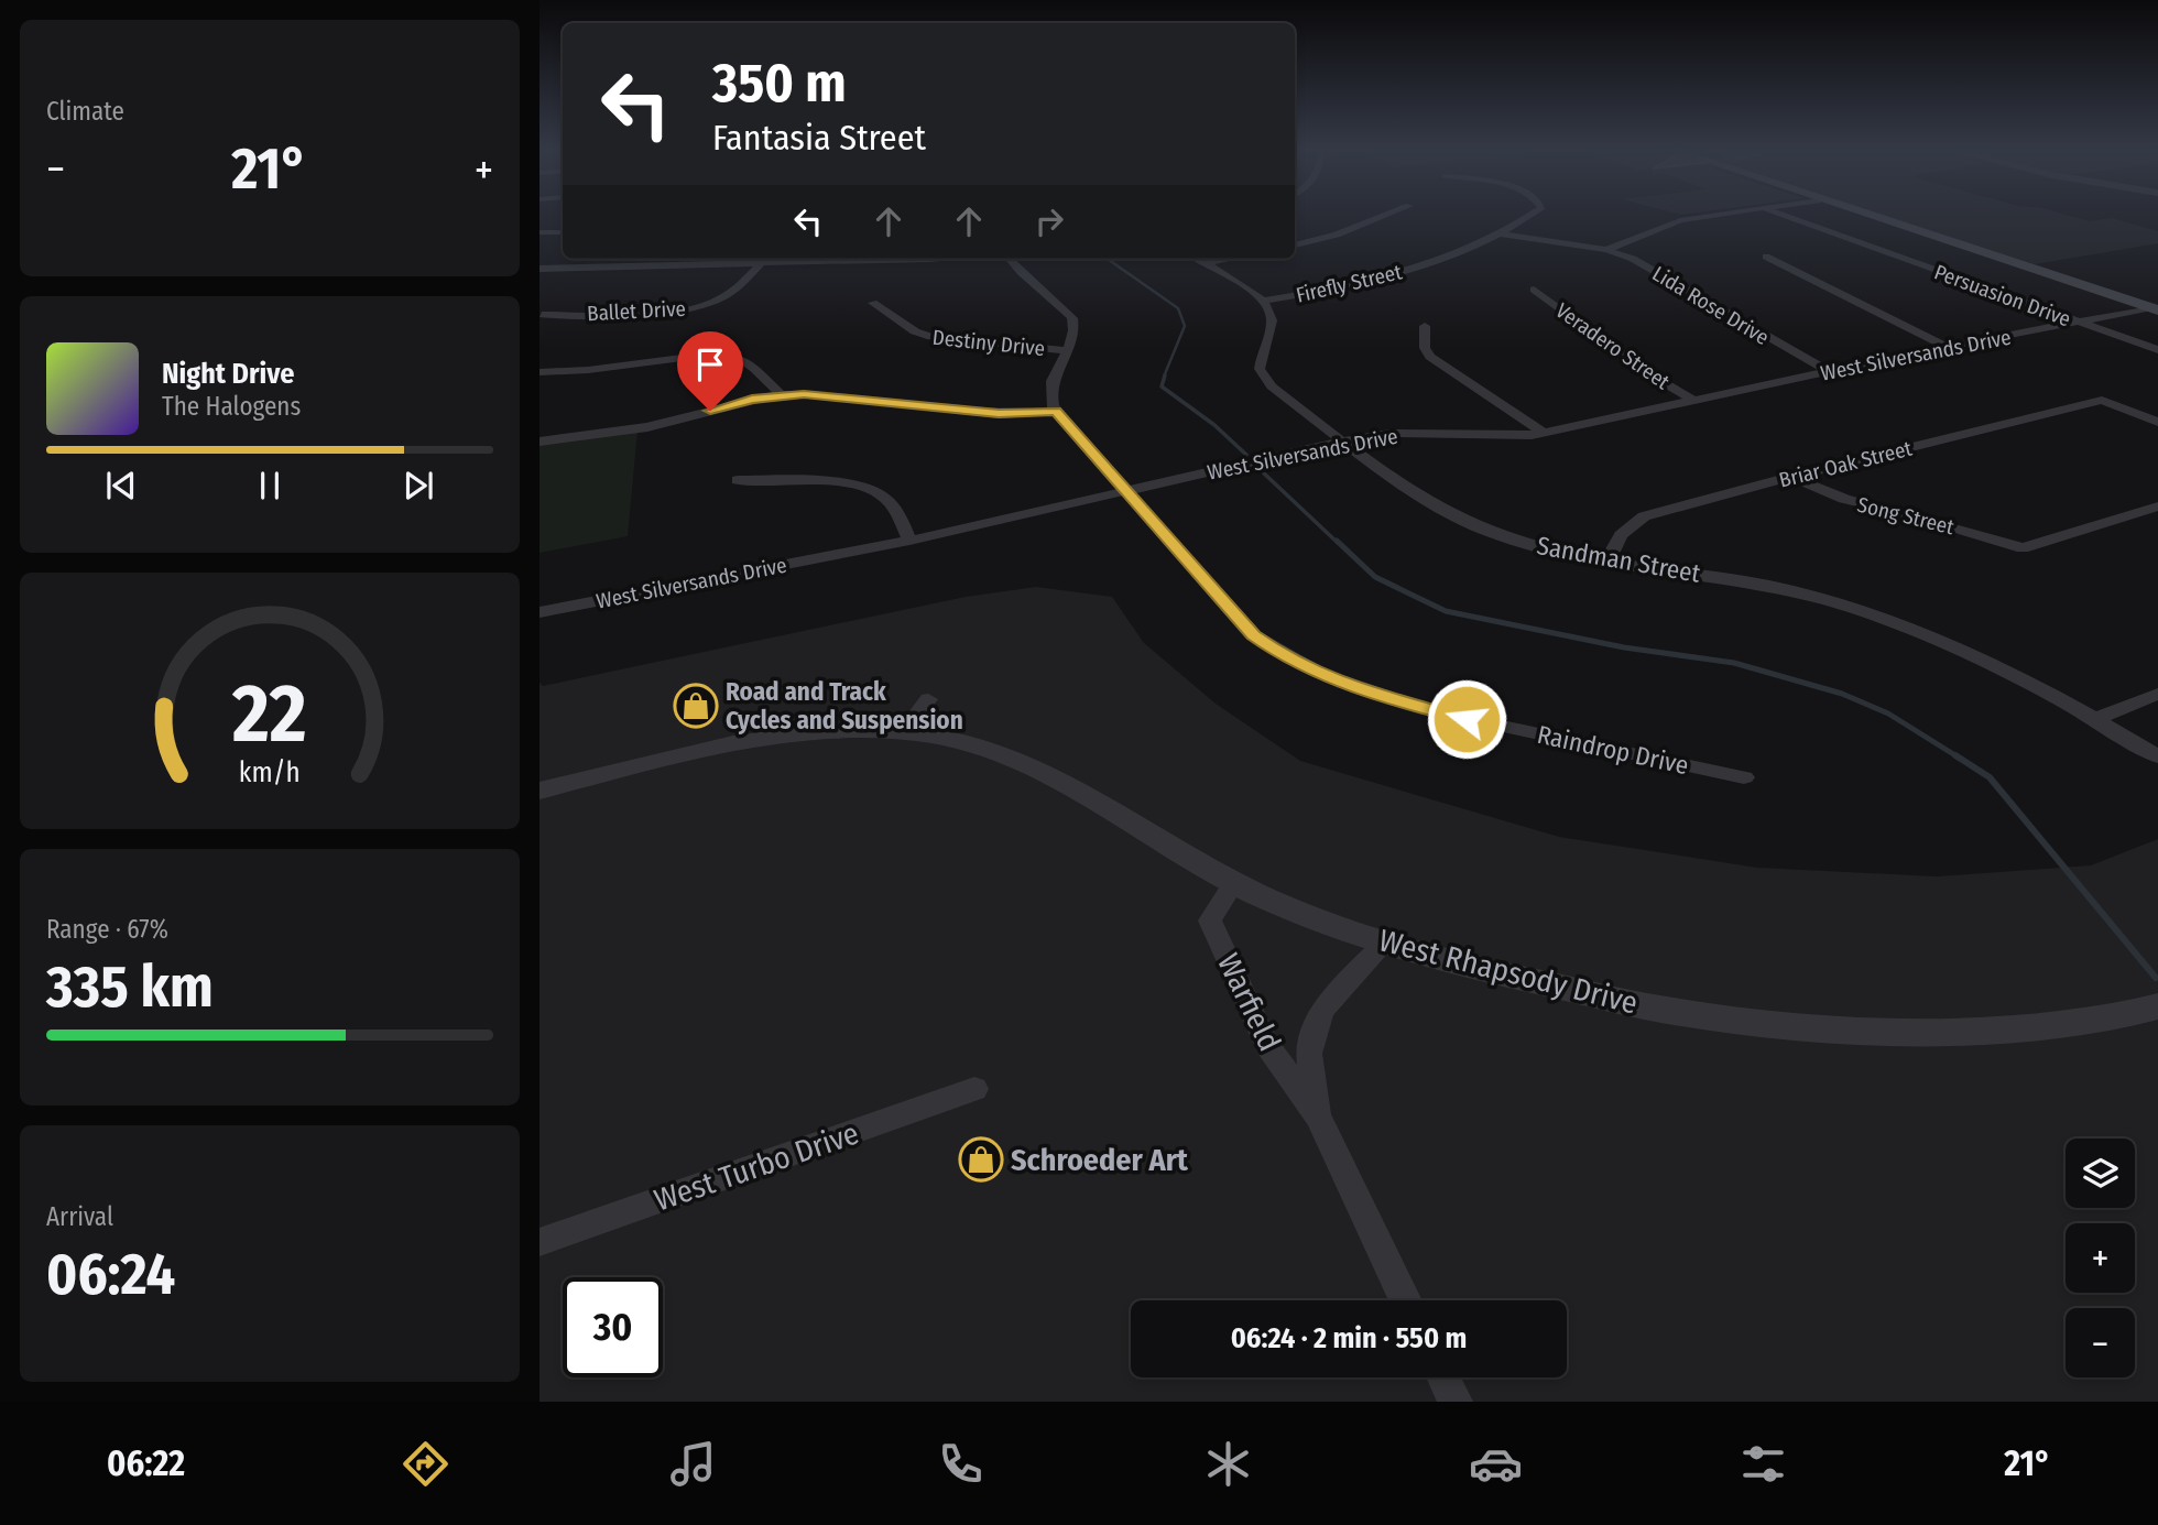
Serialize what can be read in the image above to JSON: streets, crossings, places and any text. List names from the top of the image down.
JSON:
{
  "streets": {
    "street": [
      "Firefly Street",
      "Persuasion Drive",
      "Lida Rose Drive",
      "Ballet Drive",
      "Destiny Drive",
      "Veradero Street",
      "West Silversands Drive",
      "Briar Oak Street",
      "Song Street",
      "Sandman Street",
      "Raindrop Drive",
      "West Rhapsody Drive",
      "Warfield",
      "West Turbo Drive"
    ]
  },
  "crossings": [
    ["Firefly Street", "Lida Rose Drive"],
    ["Firefly Street", "Sandman Street"],
    ["Persuasion Drive", "West Silversands Drive"],
    ["Lida Rose Drive", "West Silversands Drive"],
    ["Veradero Street", "West Silversands Drive"],
    ["West Silversands Drive", "Sandman Street"],
    ["West Silversands Drive", "Raindrop Drive"],
    ["Briar Oak Street", "Song Street"],
    ["Briar Oak Street", "Sandman Street"],
    ["West Rhapsody Drive", "Warfield"]
  ],
  "places": {
    "shop": ["Road and Track Cycles and Suspension", "Schroeder Art"]
  },
  "page": {
    "tile": [
      "Climate",
      ["Range · 67%", "335 km"],
      ["Arrival", "06:24"]
    ],
    "turn": ["350 m", "Fantasia Street"],
    "heat": ["−", "21°", "+"],
    "song": ["Night Drive", "The Halogens"],
    "map_buttons": ["+", "−"],
    "limit": "30",
    "trip": "06:24 · 2 min · 550 m",
    "tabs": ["06:22", "21°"],
    "gauge": ["22", "km/h"]
  }
}
